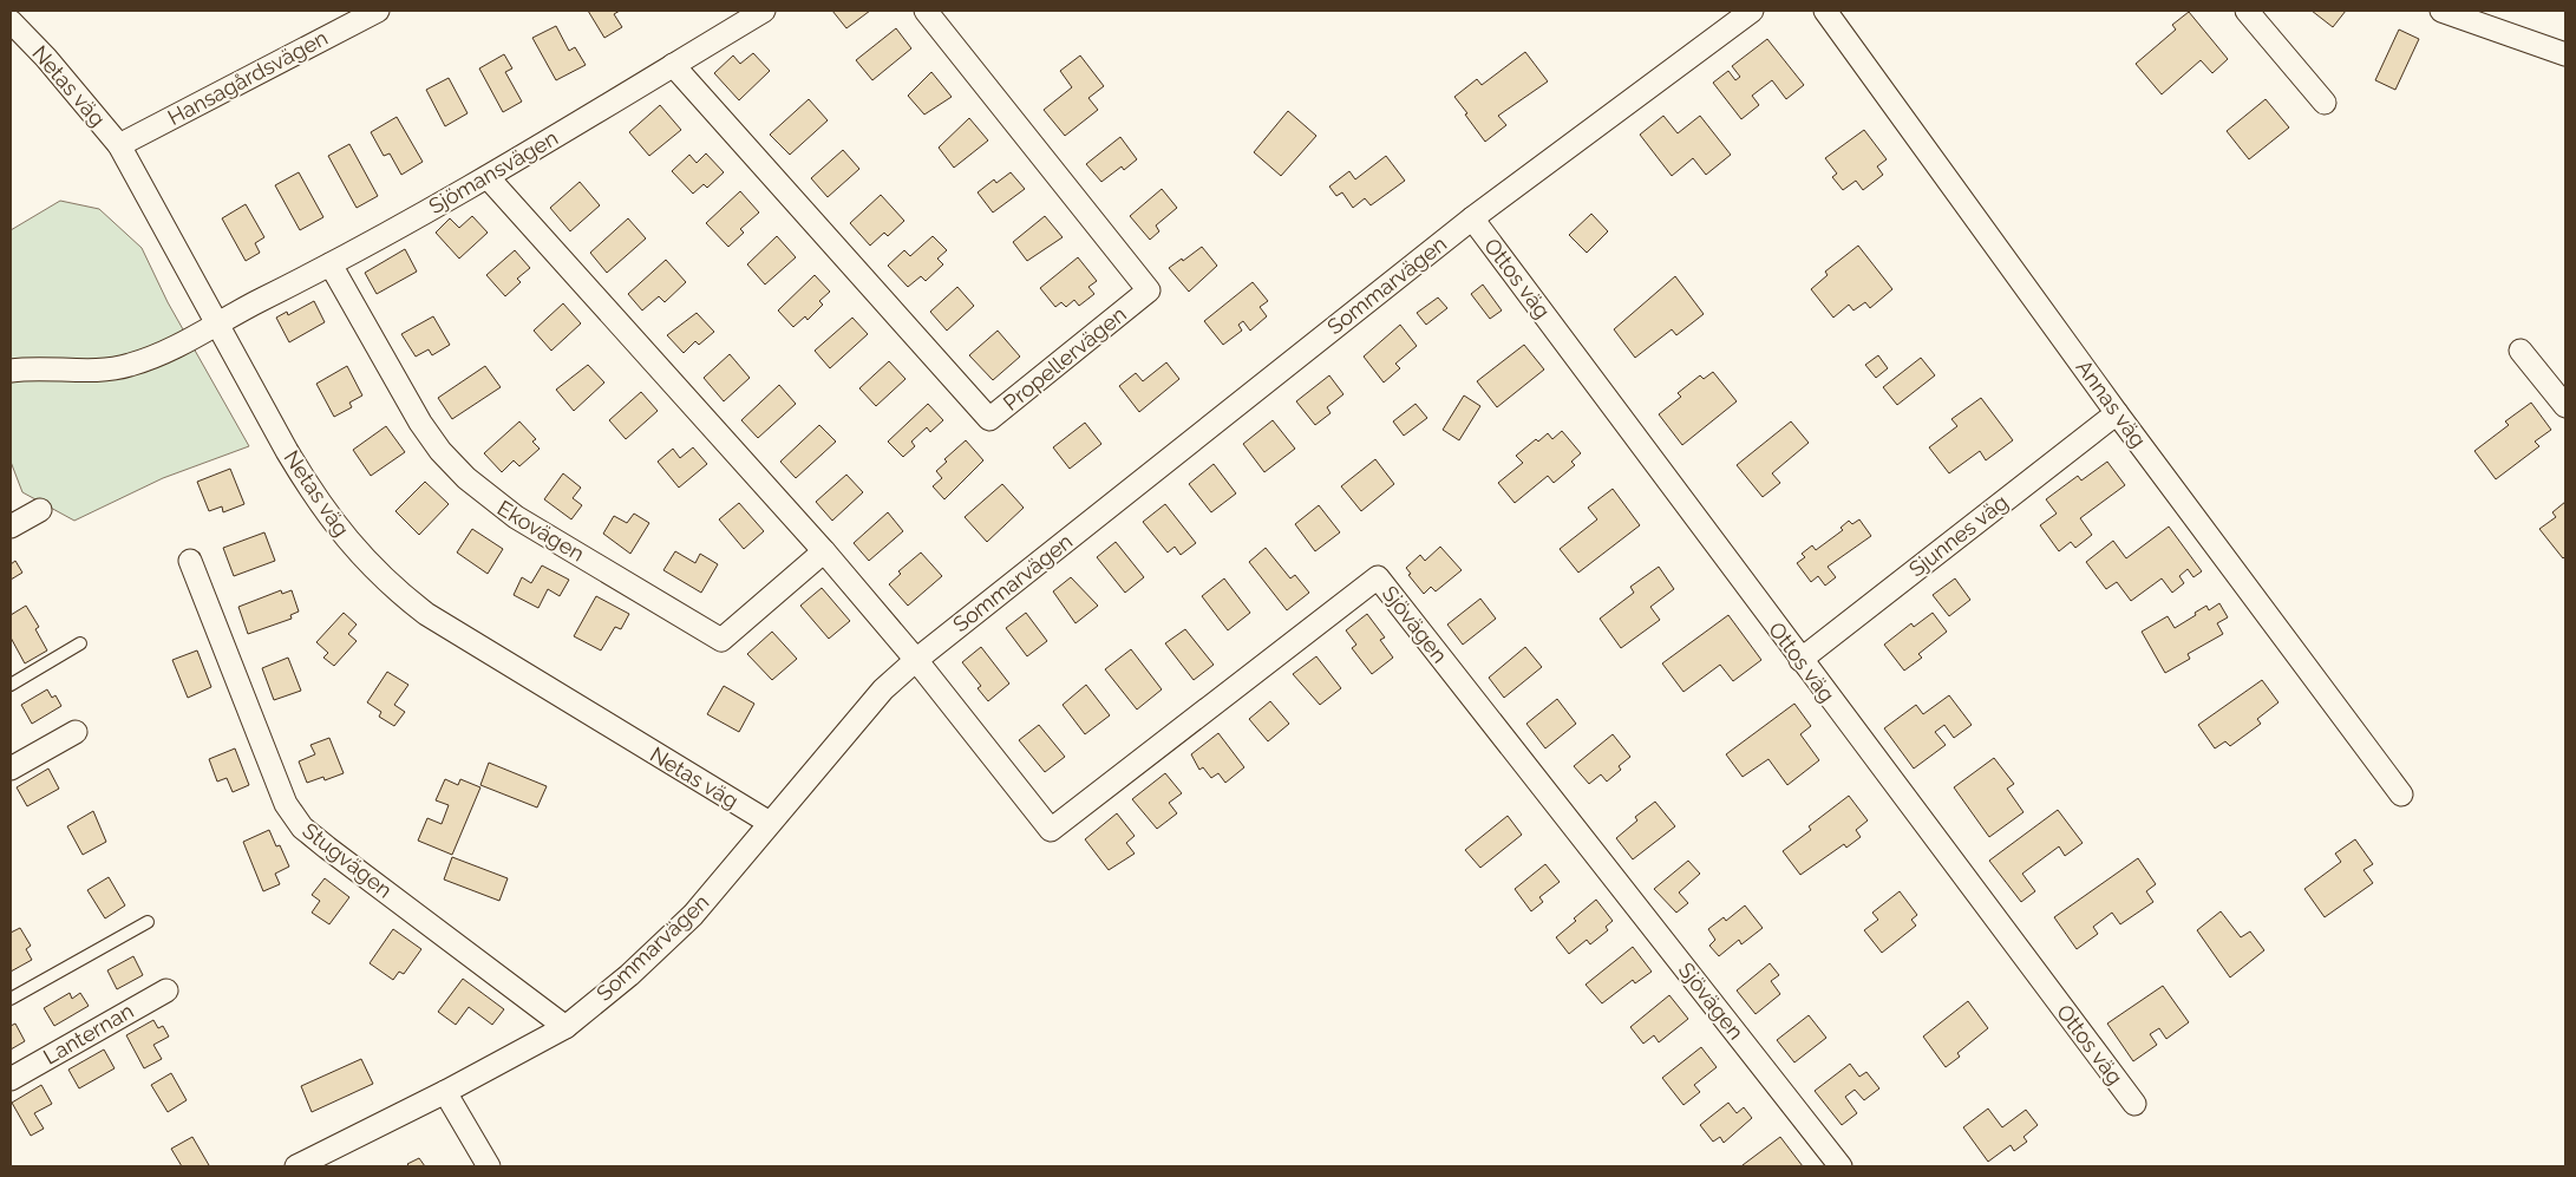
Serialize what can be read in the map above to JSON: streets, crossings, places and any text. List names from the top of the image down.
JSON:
{
  "streets": {
    "street": [
      "Hansagårdsvägen",
      "Netas väg",
      "Sjömansvägen",
      "Ottos väg",
      "Sommarvägen",
      "Propellervägen",
      "Annas väg",
      "Ekovägen",
      "Sjunnes väg",
      "Sjövägen",
      "Stugvägen",
      "Lanternan"
    ]
  },
  "crossings": [
    ["Hansagårdsvägen", "Netas väg"],
    ["Netas väg", "Sjömansvägen"],
    ["Netas väg", "Sommarvägen"],
    ["Sjömansvägen", "Propellervägen"],
    ["Sjömansvägen", "Ekovägen"],
    ["Ottos väg", "Sommarvägen"],
    ["Ottos väg", "Sjunnes väg"],
    ["Sommarvägen", "Sjövägen"],
    ["Sommarvägen", "Stugvägen"],
    ["Annas väg", "Sjunnes väg"]
  ]
}
